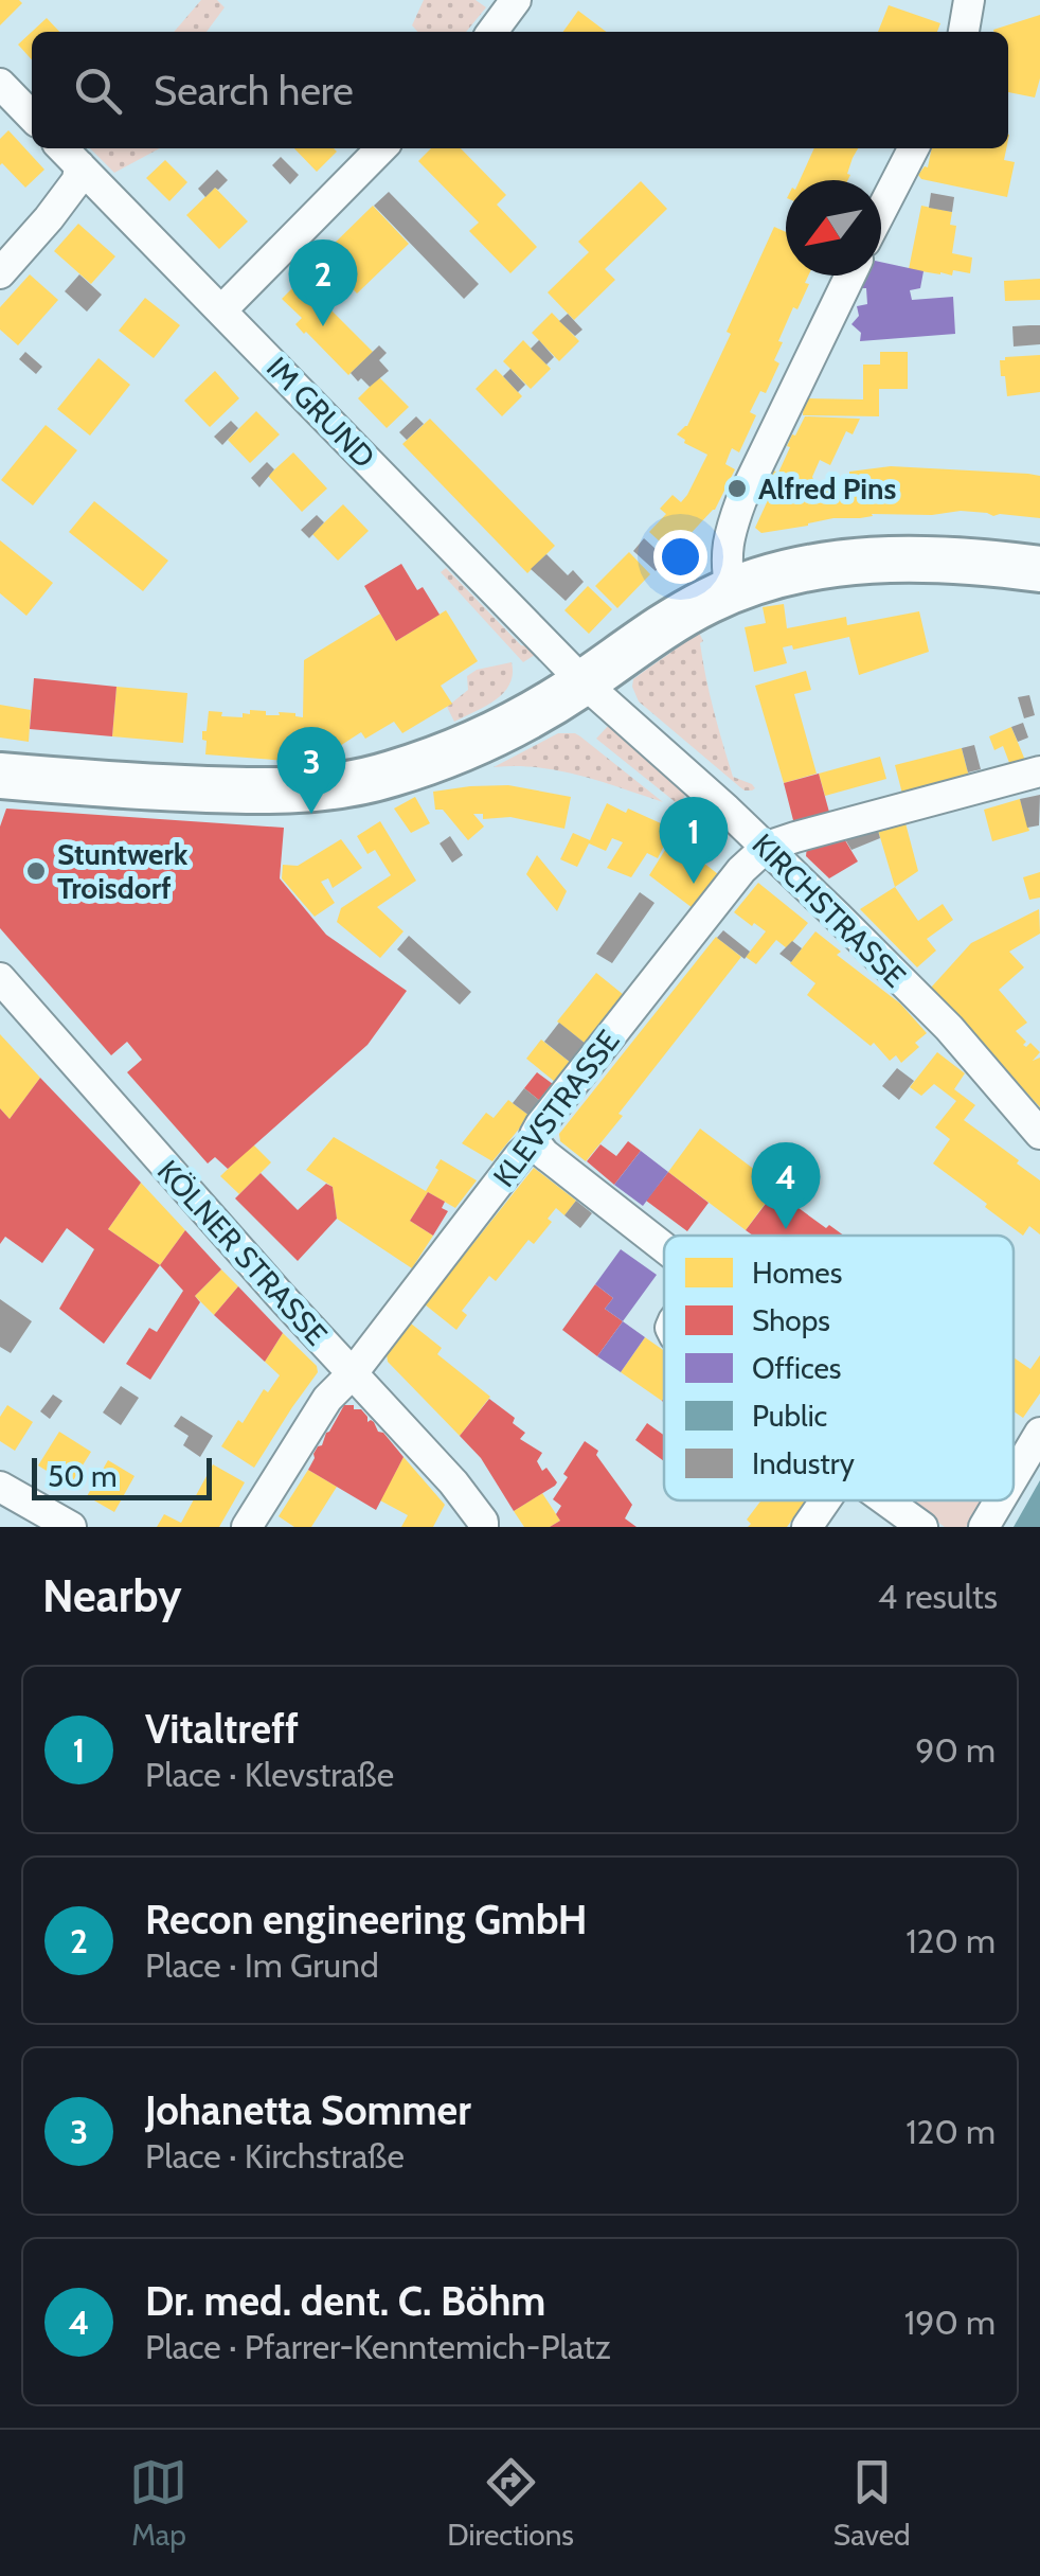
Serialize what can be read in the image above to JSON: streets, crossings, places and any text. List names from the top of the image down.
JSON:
{
  "streets": {
    "street": [
      "IM GRUND",
      "KIRCHSTRASSE",
      "KLEVSTRASSE",
      "KÖLNER STRASSE"
    ]
  },
  "crossings": [
    ["IM GRUND", "KIRCHSTRASSE"],
    ["KIRCHSTRASSE", "KLEVSTRASSE"],
    ["KLEVSTRASSE", "KÖLNER STRASSE"]
  ],
  "places": ["Alfred Pins", "Stuntwerk Troisdorf"],
  "legend": [
    "Homes",
    "Shops",
    "Offices",
    "Public",
    "Industry"
  ],
  "scale_bar": "50 m",
  "north": "bottom left",
  "page": {
    "search": "Search here",
    "pins": [
      "2",
      "3",
      "1",
      "4"
    ],
    "scale": "50 m",
    "heading": ["Nearby", "4 results"],
    "list": [
      {
        "mark": "1",
        "name": "Vitaltreff",
        "note": "Place · Klevstraße",
        "value": "90 m"
      },
      {
        "mark": "2",
        "name": "Recon engineering GmbH",
        "note": "Place · Im Grund",
        "value": "120 m"
      },
      {
        "mark": "3",
        "name": "Johanetta Sommer",
        "note": "Place · Kirchstraße",
        "value": "120 m"
      },
      {
        "mark": "4",
        "name": "Dr. med. dent. C. Böhm",
        "note": "Place · Pfarrer-Kenntemich-Platz",
        "value": "190 m"
      }
    ],
    "nav": ["Map", "Directions", "Saved"]
  }
}
